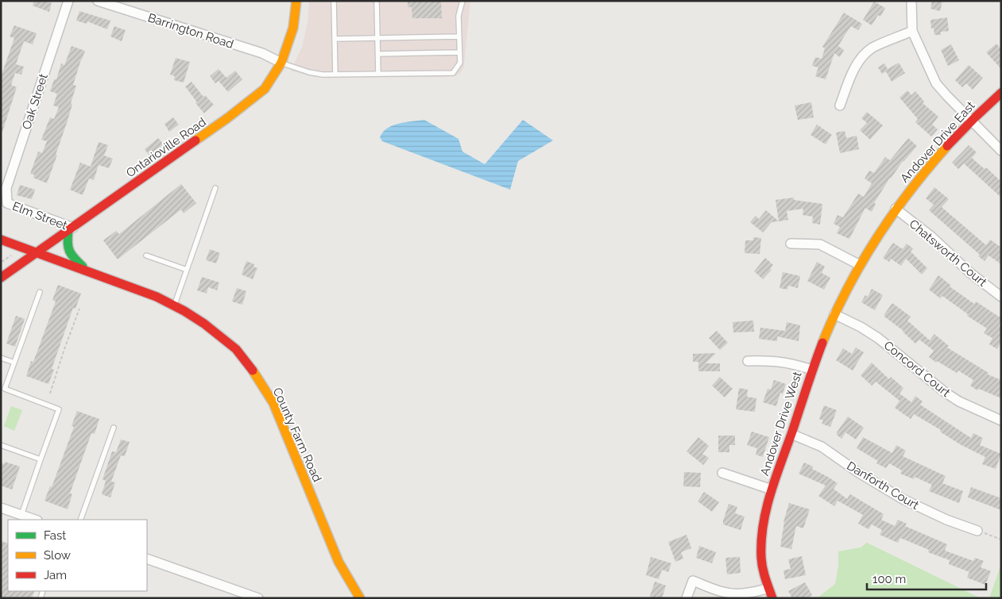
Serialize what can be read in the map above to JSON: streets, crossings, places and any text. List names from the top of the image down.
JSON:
{
  "streets": {
    "street": [
      "Barrington Road",
      "Oak Street",
      "Andover Drive East",
      "Ontarioville Road",
      "Elm Street",
      "Chatsworth Court",
      "Concord Court",
      "Andover Drive West",
      "County Farm Road",
      "Danforth Court"
    ]
  },
  "crossings": [
    ["Barrington Road", "Ontarioville Road"],
    ["Oak Street", "Elm Street"],
    ["Andover Drive East", "Chatsworth Court"],
    ["Andover Drive East", "Andover Drive West"],
    ["Ontarioville Road", "Elm Street"],
    ["Ontarioville Road", "County Farm Road"],
    ["Concord Court", "Andover Drive West"],
    ["Andover Drive West", "Danforth Court"]
  ],
  "legend": ["Fast", "Slow", "Jam"],
  "scale_bar": "100 m"
}
